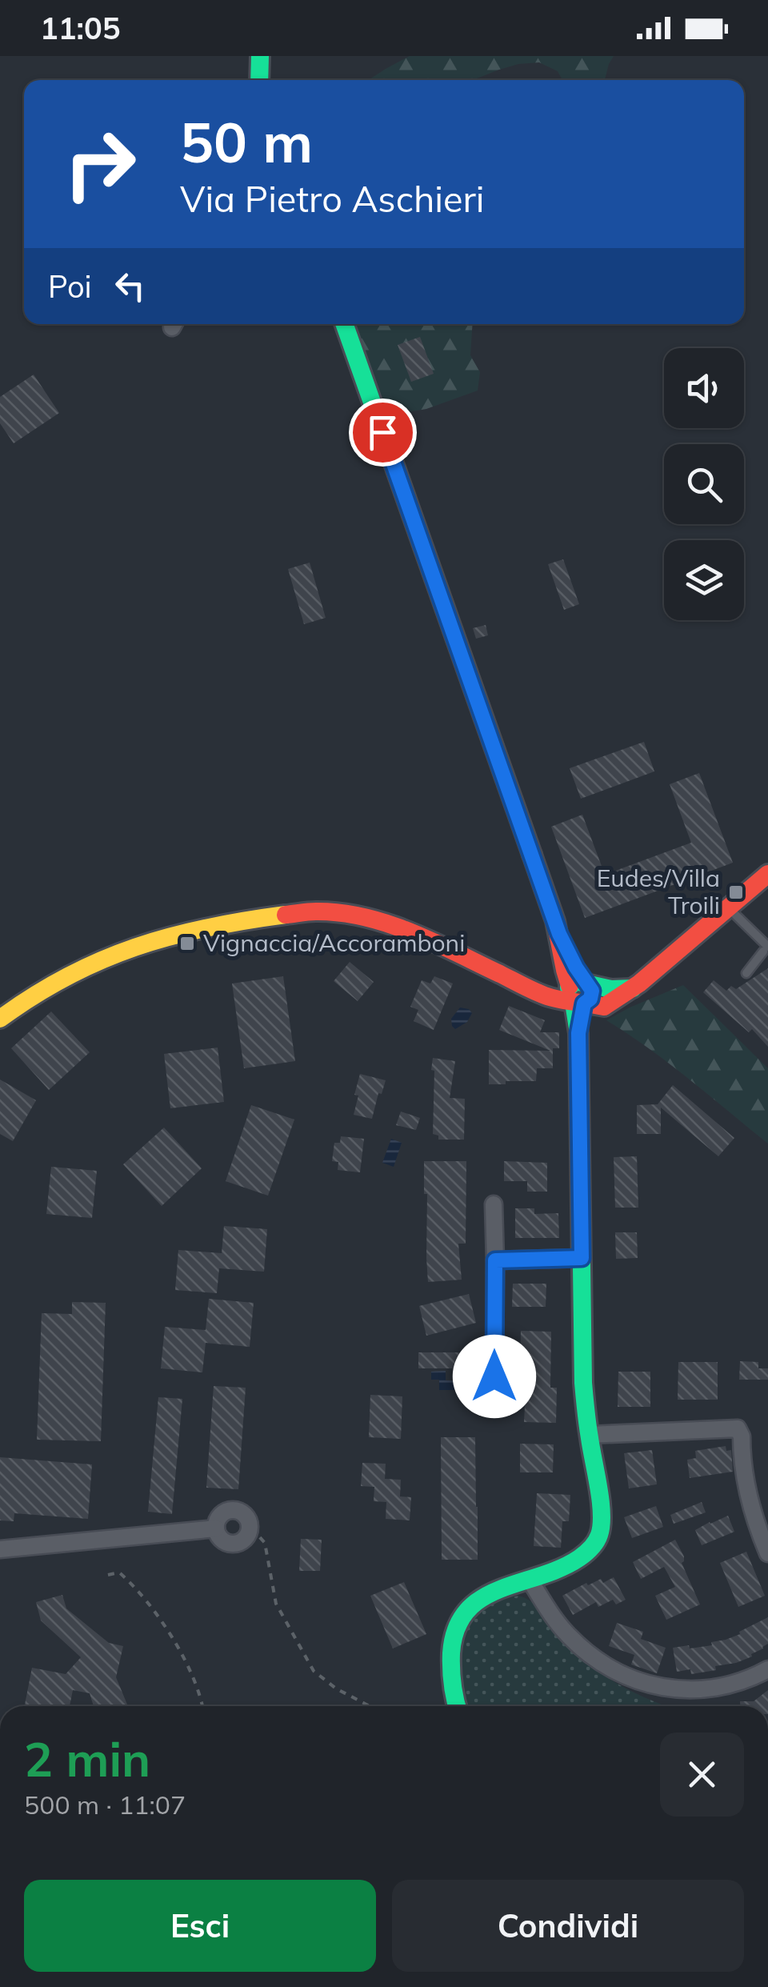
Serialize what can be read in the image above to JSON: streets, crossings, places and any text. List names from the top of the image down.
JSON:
{
  "places": {
    "transit": ["Eudes/Villa Troili", "Vignaccia/Accoramboni"]
  },
  "page": {
    "status": "11:05",
    "turn": ["50 m", "Via Pietro Aschieri"],
    "then": "Poi",
    "heading": ["2 min", "500 m · 11:07"],
    "buttons": ["Esci", "Condividi"]
  }
}
